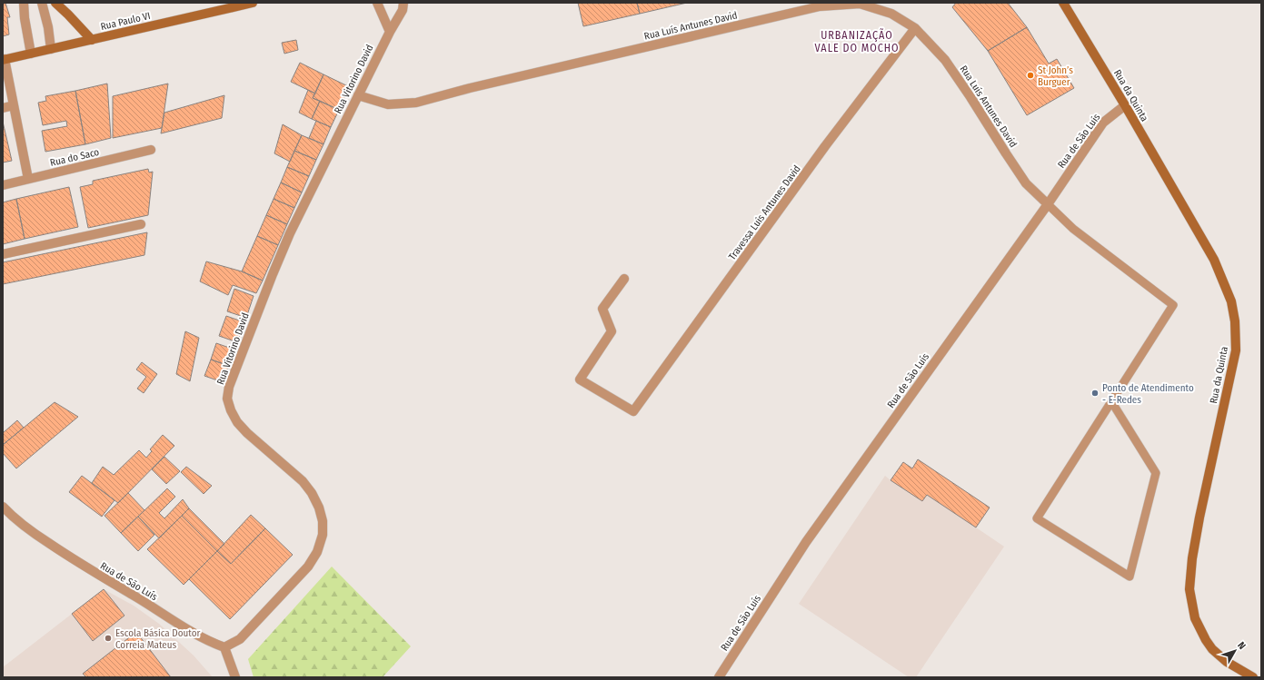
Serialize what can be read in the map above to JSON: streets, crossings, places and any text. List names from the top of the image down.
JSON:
{
  "streets": {
    "main road": ["Rua Paulo VI", "Rua da Quinta"],
    "street": [
      "Rua Luís Antunes David",
      "Rua Vitorino David",
      "Rua de São Luís",
      "Rua do Saco",
      "Travessa Luís Antunes David"
    ]
  },
  "crossings": [
    ["Rua Luís Antunes David", "Rua Vitorino David"],
    ["Rua Luís Antunes David", "Rua de São Luís"],
    ["Rua Luís Antunes David", "Travessa Luís Antunes David"],
    ["Rua Vitorino David", "Rua de São Luís"],
    ["Rua da Quinta", "Rua de São Luís"]
  ],
  "districts": ["URBANIZAÇÃO VALE DO MOCHO"],
  "places": ["St John’s Burguer", "Ponto de Atendimento - E-Redes", "Escola Básica Doutor Correia Mateus"],
  "north": "top right"
}
